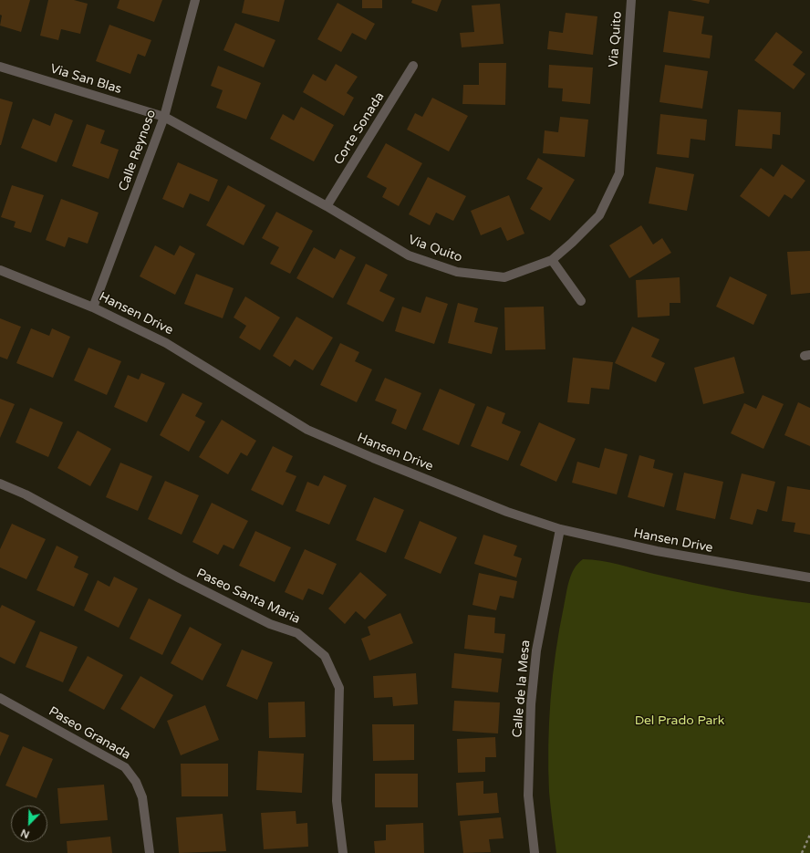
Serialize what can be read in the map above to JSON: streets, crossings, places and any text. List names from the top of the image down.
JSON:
{
  "streets": {
    "street": [
      "Via Quito",
      "Via San Blas",
      "Corte Sonada",
      "Calle Reynoso",
      "Hansen Drive",
      "Paseo Santa Maria",
      "Calle de la Mesa",
      "Paseo Granada"
    ]
  },
  "crossings": [
    ["Via Quito", "Via San Blas"],
    ["Via Quito", "Corte Sonada"],
    ["Via Quito", "Calle Reynoso"],
    ["Via San Blas", "Calle Reynoso"],
    ["Calle Reynoso", "Hansen Drive"],
    ["Hansen Drive", "Calle de la Mesa"]
  ],
  "parks": ["Del Prado Park"],
  "north": "bottom left"
}
